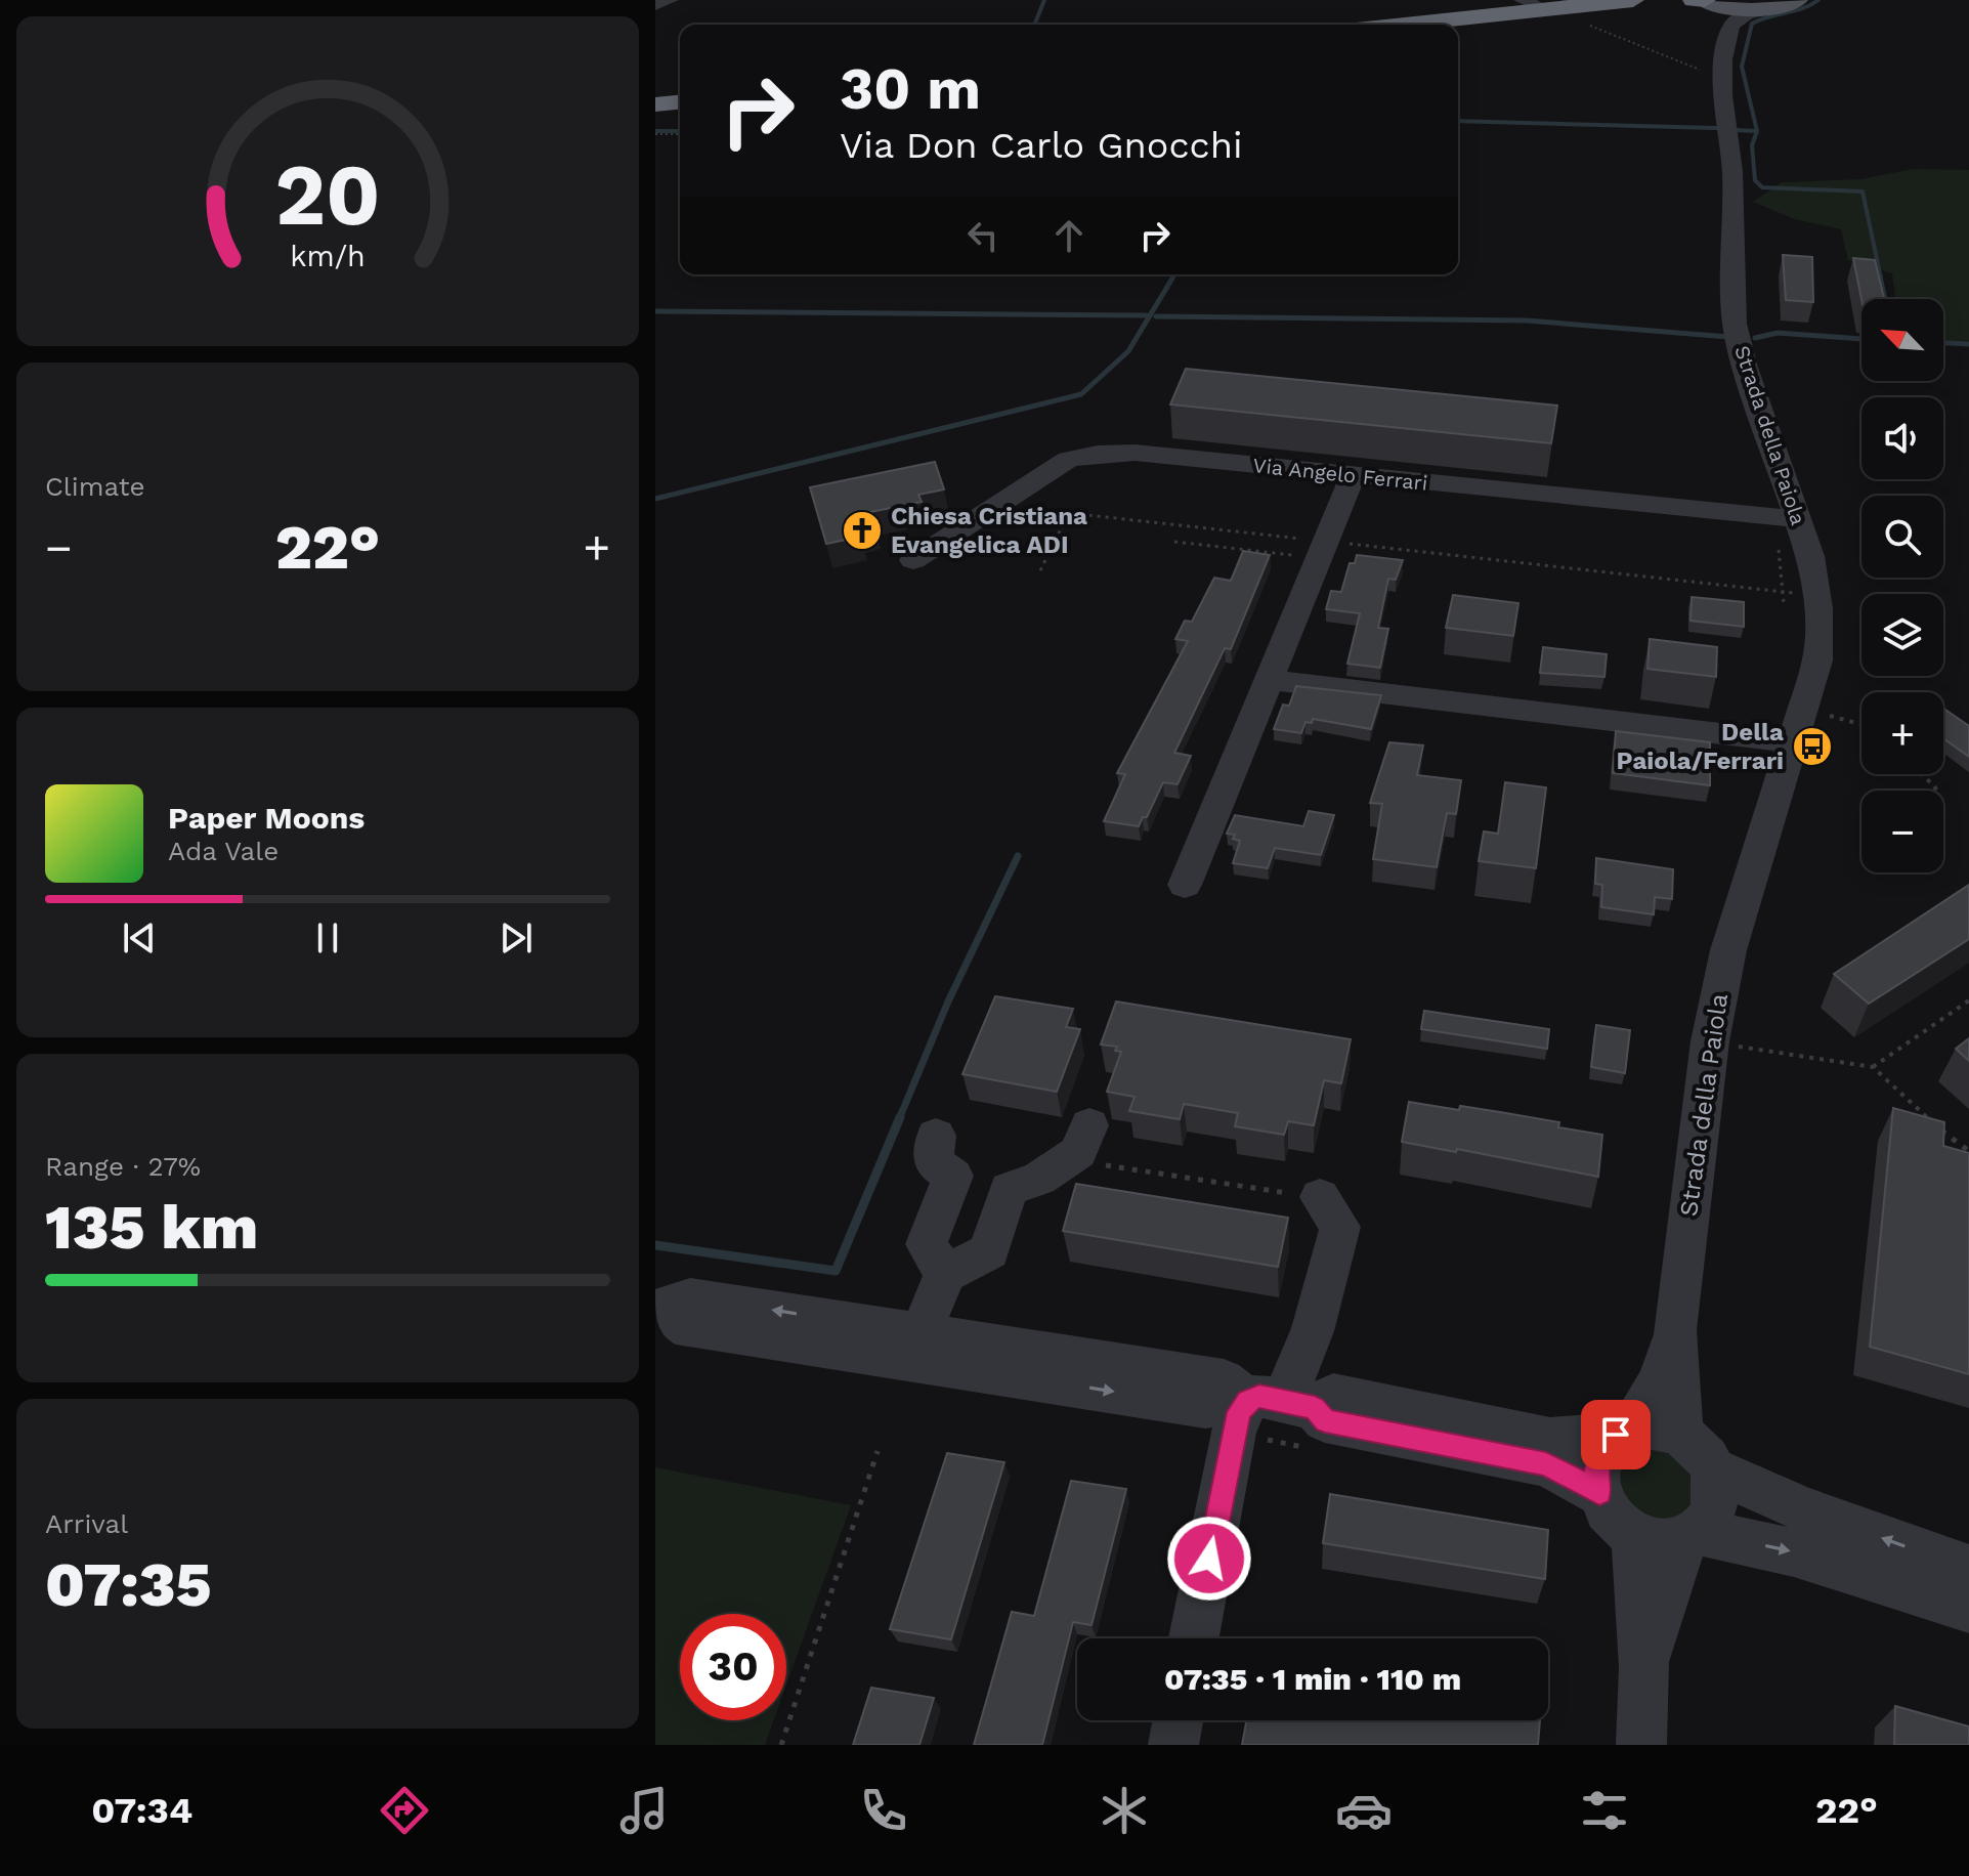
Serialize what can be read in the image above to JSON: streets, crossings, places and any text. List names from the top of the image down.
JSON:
{
  "streets": {
    "street": ["Strada della Paiola", "Via Angelo Ferrari"]
  },
  "crossings": [
    ["Strada della Paiola", "Via Angelo Ferrari"]
  ],
  "places": {
    "church": ["Chiesa Cristiana Evangelica ADI"],
    "bus stop": ["Della Paiola/Ferrari"]
  },
  "north": "top left",
  "page": {
    "turn": ["30 m", "Via Don Carlo Gnocchi"],
    "map_buttons": ["+", "−"],
    "tile": [
      "Climate",
      ["Range · 27%", "135 km"],
      ["Arrival", "07:35"]
    ],
    "heat": ["−", "22°", "+"],
    "song": ["Paper Moons", "Ada Vale"],
    "limit": "30",
    "trip": "07:35 · 1 min · 110 m",
    "tabs": ["07:34", "22°"],
    "gauge": ["20", "km/h"]
  }
}
